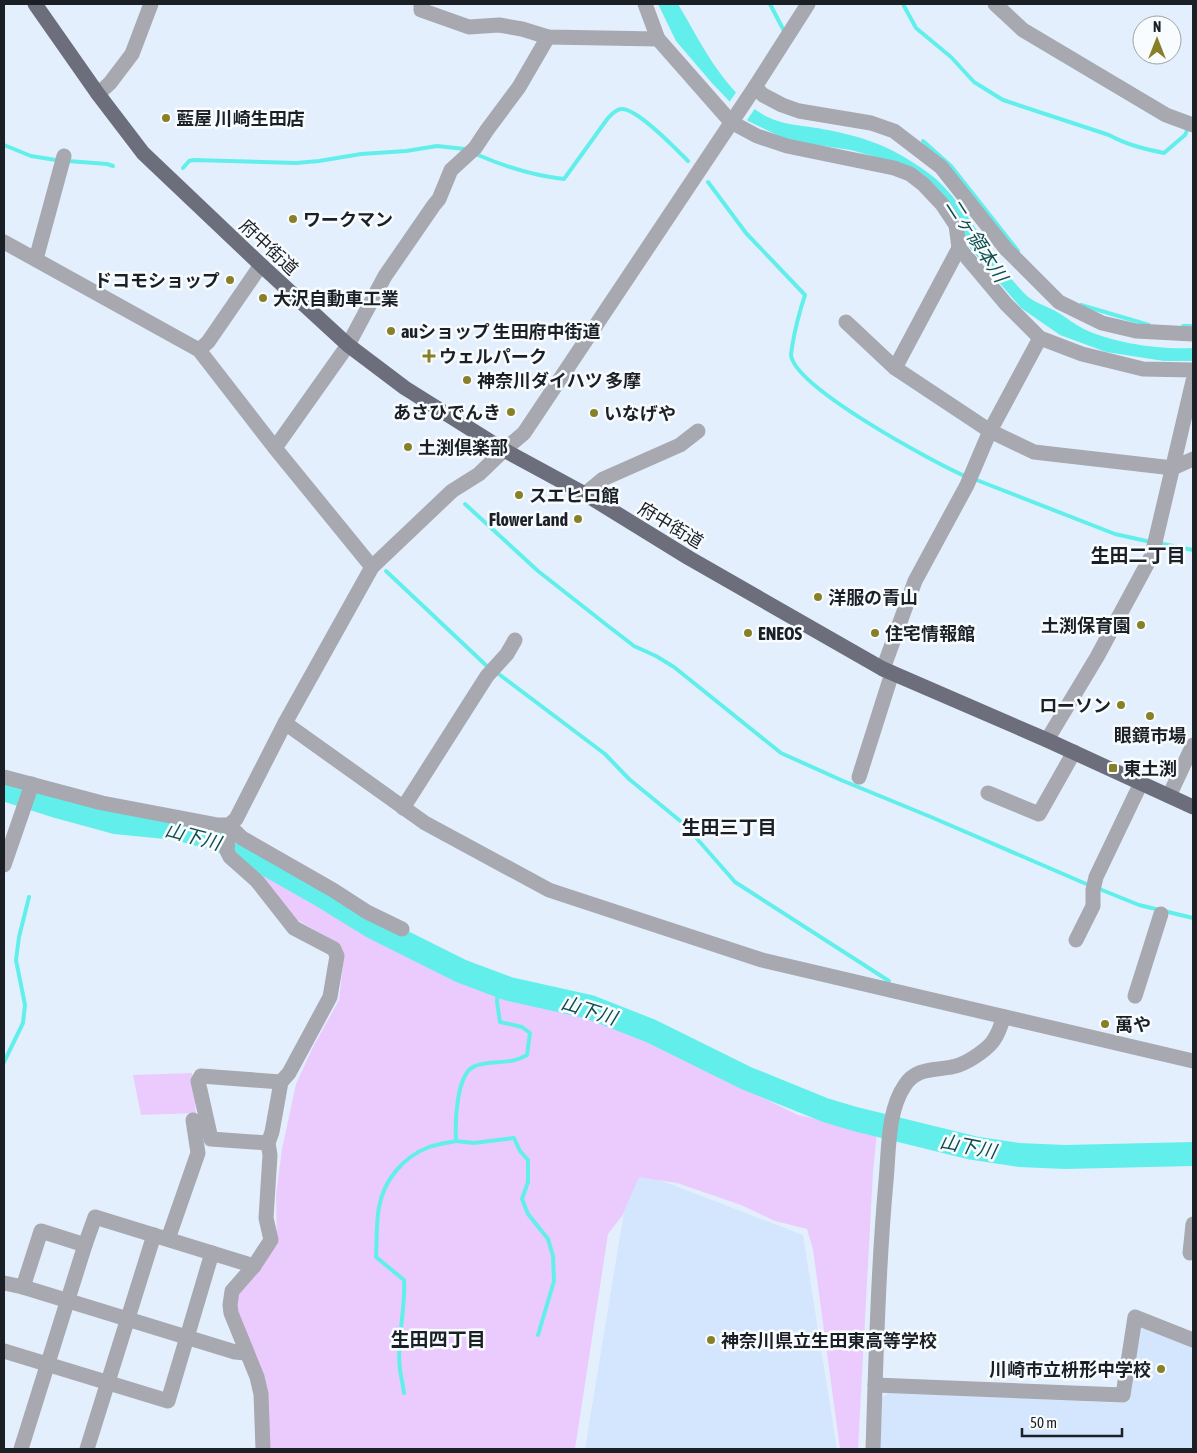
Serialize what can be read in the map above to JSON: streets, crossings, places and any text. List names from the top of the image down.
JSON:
{
  "streets": {
    "main road": ["府中街道"]
  },
  "districts": ["生田二丁目", "生田三丁目", "生田四丁目"],
  "water": ["二ヶ領本川", "山下川"],
  "places": {
    "other": [
      "藍屋 川崎生田店",
      "ワークマン",
      "ドコモショップ",
      "大沢自動車工業",
      "auショップ 生田府中街道",
      "神奈川ダイハツ 多摩",
      "あさひでんき",
      "いなげや",
      "土渕倶楽部",
      "スエヒロ館",
      "Flower Land",
      "洋服の青山",
      "土渕保育園",
      "ENEOS",
      "住宅情報館",
      "ローソン",
      "眼鏡市場",
      "萬や",
      "神奈川県立生田東高等学校",
      "川崎市立枡形中学校"
    ],
    "health": ["ウェルパーク"],
    "transit": ["東土渕"]
  },
  "scale_bar": "50 m",
  "north": "top"
}
